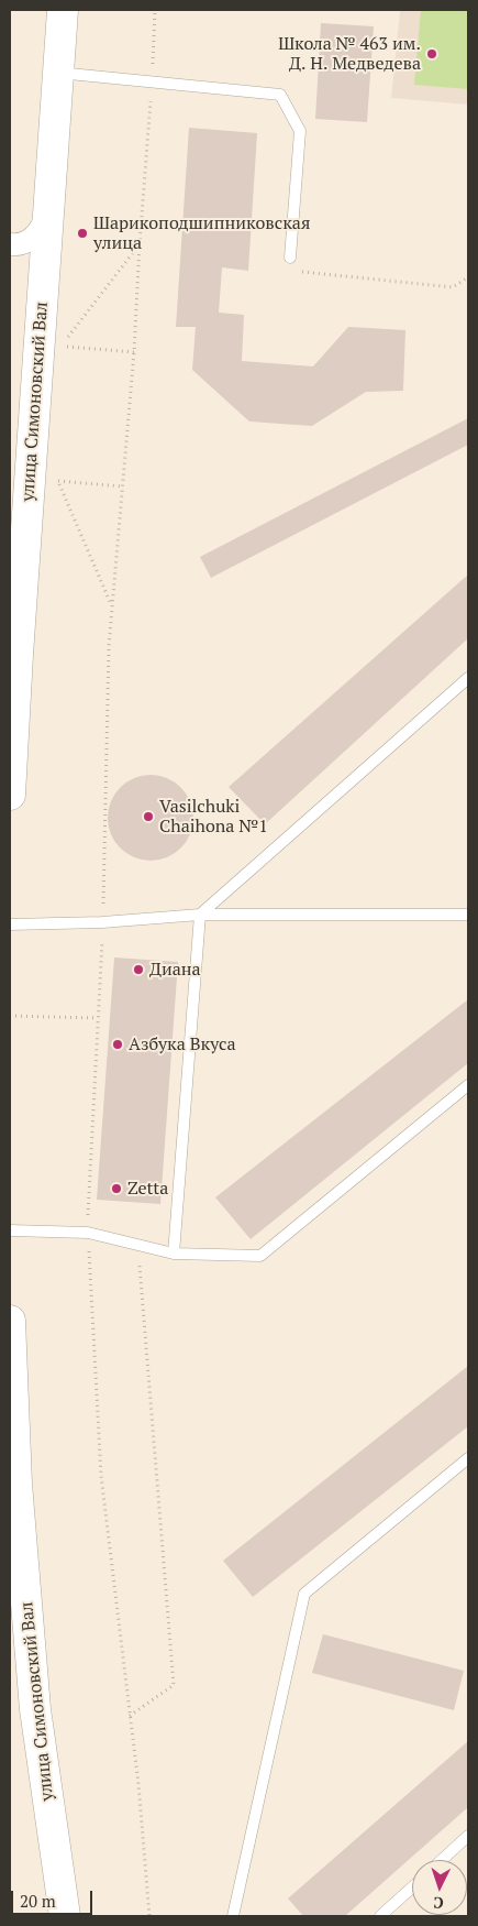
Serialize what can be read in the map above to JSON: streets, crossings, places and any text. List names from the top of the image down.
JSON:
{
  "streets": {
    "main road": ["улица Симоновский Вал"]
  },
  "places": [
    "Школа № 463 им. Д. Н. Медведева",
    "Шарикоподшипниковская улица",
    "Vasilchuki Chaihona №1",
    "Диана",
    "Азбука Вкуса",
    "Zetta"
  ],
  "scale_bar": "20 m",
  "north": "bottom"
}
